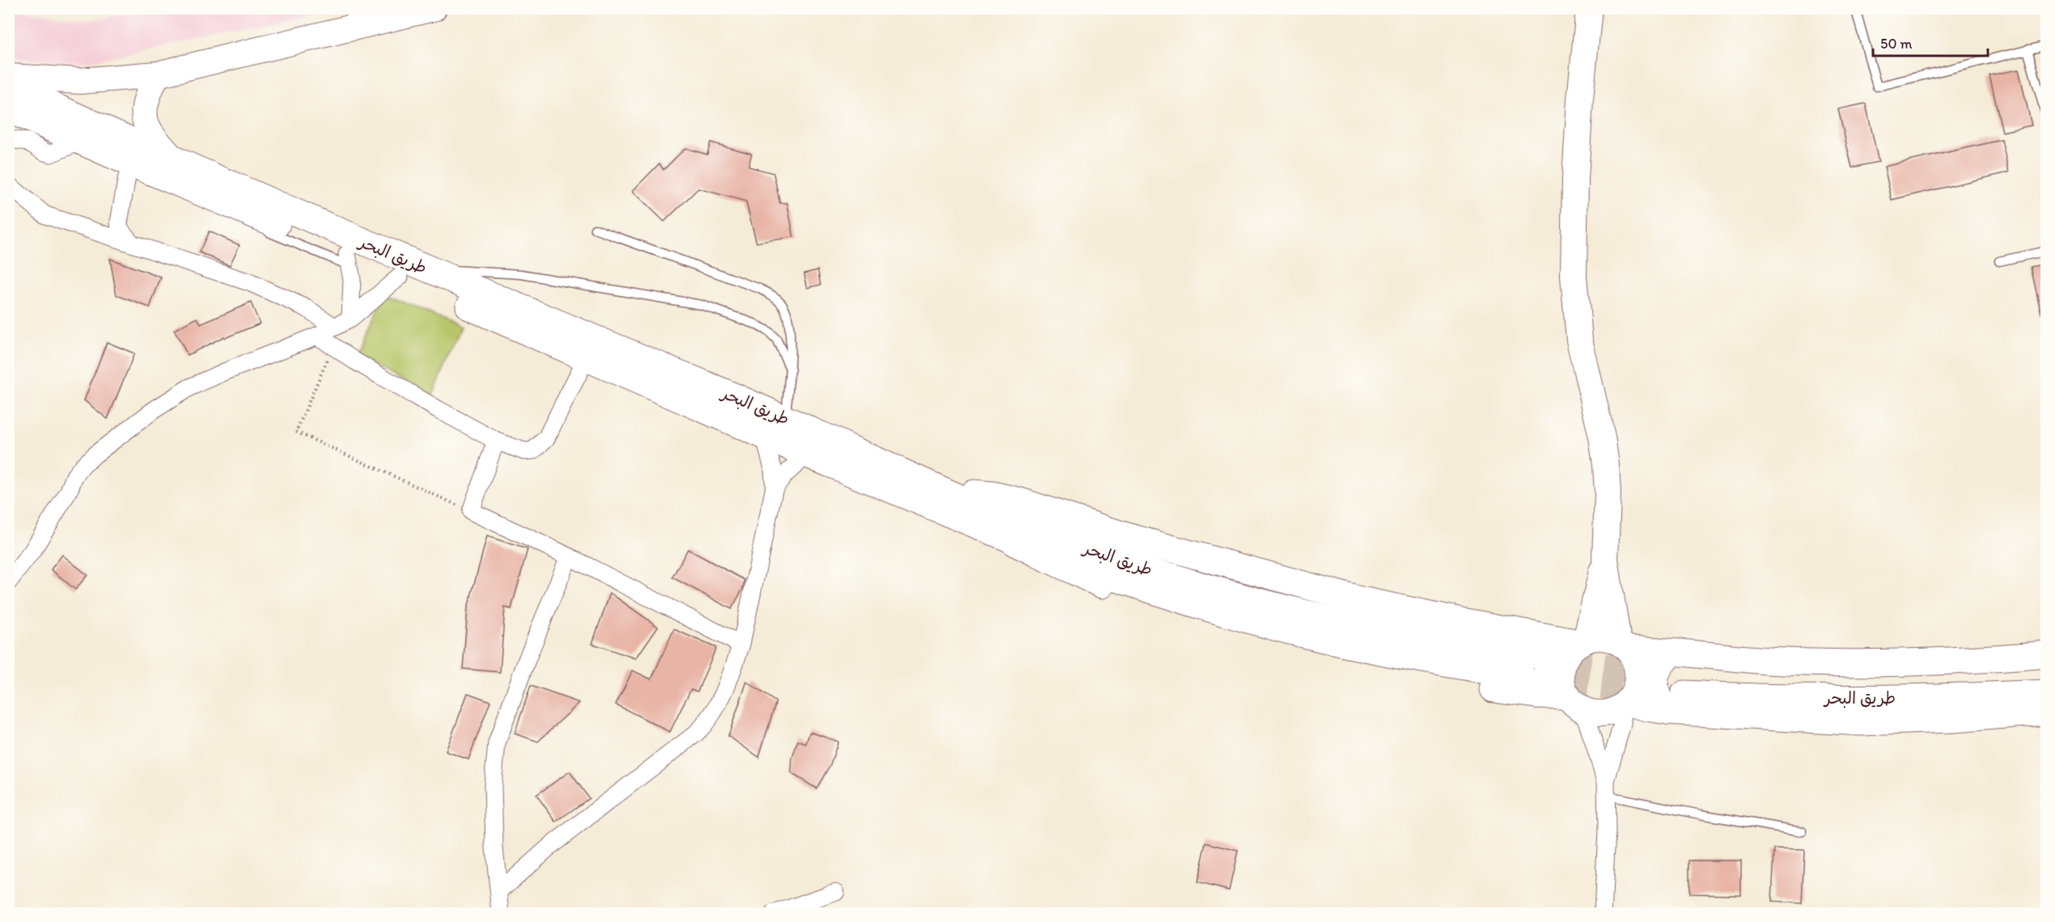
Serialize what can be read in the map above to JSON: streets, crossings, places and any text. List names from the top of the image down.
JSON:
{
  "streets": {
    "highway": ["طريق البحر"]
  },
  "scale_bar": "50 m"
}
